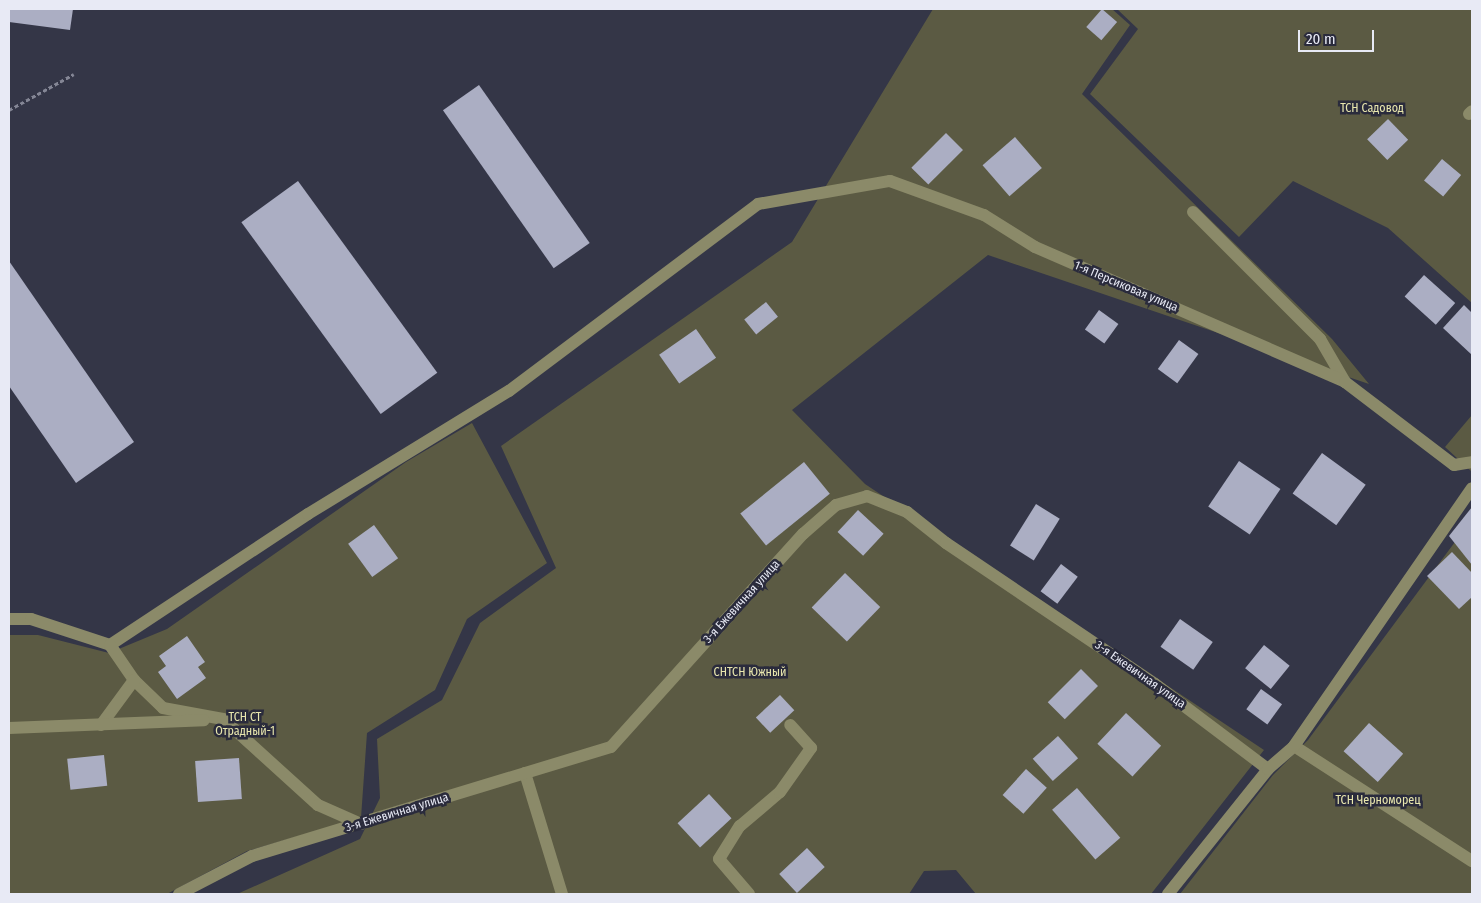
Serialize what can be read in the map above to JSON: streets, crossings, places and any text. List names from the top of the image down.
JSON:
{
  "streets": {
    "street": ["1-я Персиковая улица", "3-я Ежевичная улица"]
  },
  "parks": [
    "ТСН Садовод",
    "СНТСН Южный",
    "ТСН СТ Отрадный-1",
    "ТСН Черноморец"
  ],
  "scale_bar": "20 m"
}
